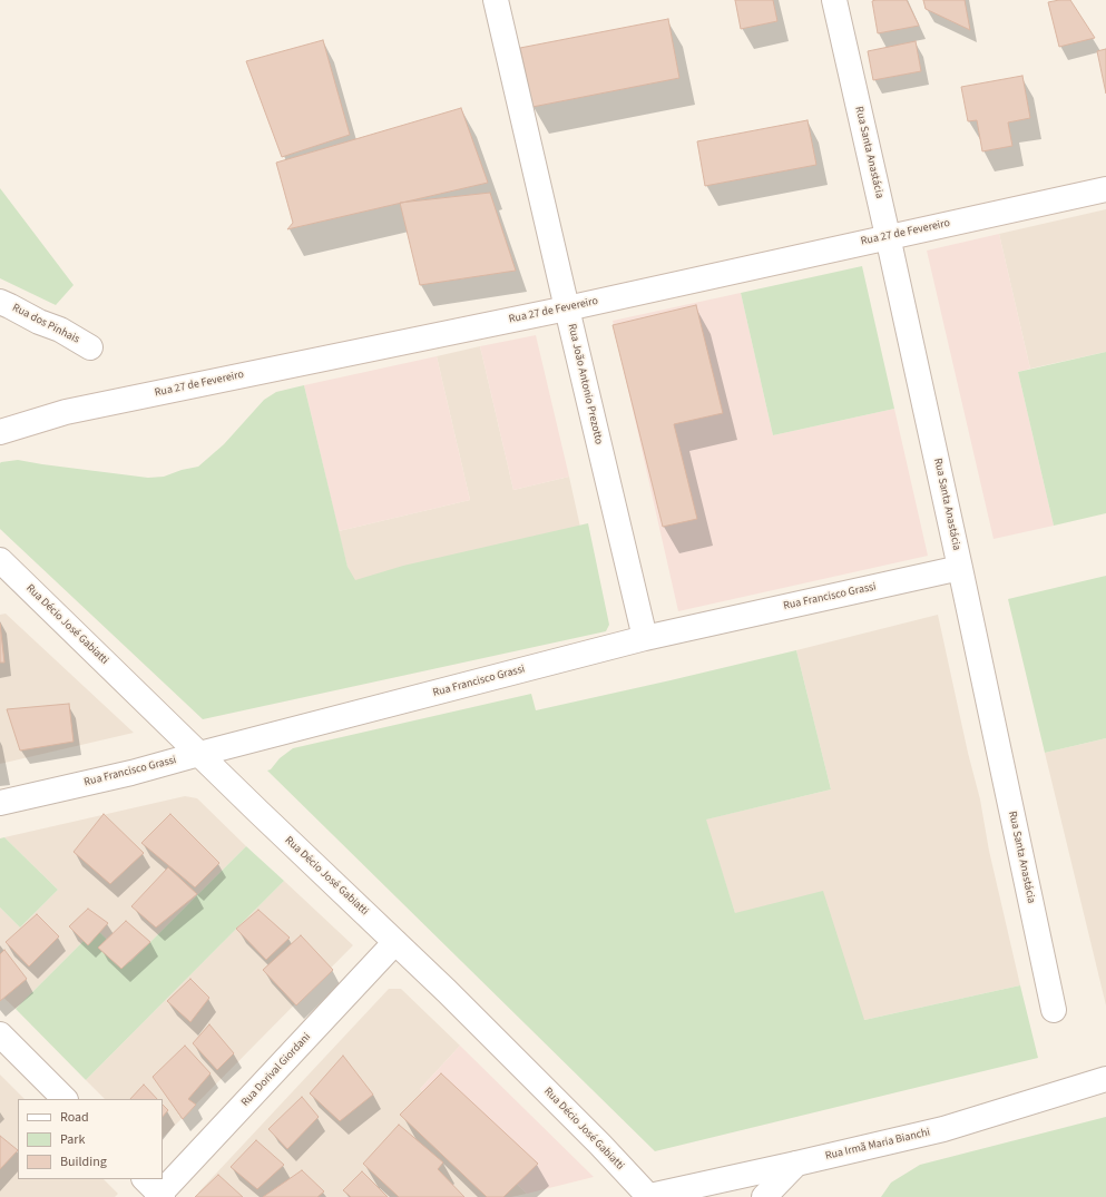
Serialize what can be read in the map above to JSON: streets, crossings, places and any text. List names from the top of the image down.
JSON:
{
  "streets": {
    "street": [
      "Rua Santa Anastácia",
      "Rua 27 de Fevereiro",
      "Rua dos Pinhais",
      "Rua João Antonio Prezotto",
      "Rua Francisco Grassi",
      "Rua Décio José Gabiatti",
      "Rua Dorival Giordani",
      "Rua Irmã Maria Bianchi"
    ]
  },
  "crossings": [
    ["Rua Santa Anastácia", "Rua 27 de Fevereiro"],
    ["Rua Santa Anastácia", "Rua Francisco Grassi"],
    ["Rua 27 de Fevereiro", "Rua João Antonio Prezotto"],
    ["Rua João Antonio Prezotto", "Rua Francisco Grassi"],
    ["Rua Francisco Grassi", "Rua Décio José Gabiatti"],
    ["Rua Décio José Gabiatti", "Rua Dorival Giordani"],
    ["Rua Décio José Gabiatti", "Rua Irmã Maria Bianchi"]
  ],
  "legend": ["Road", "Park", "Building"]
}
